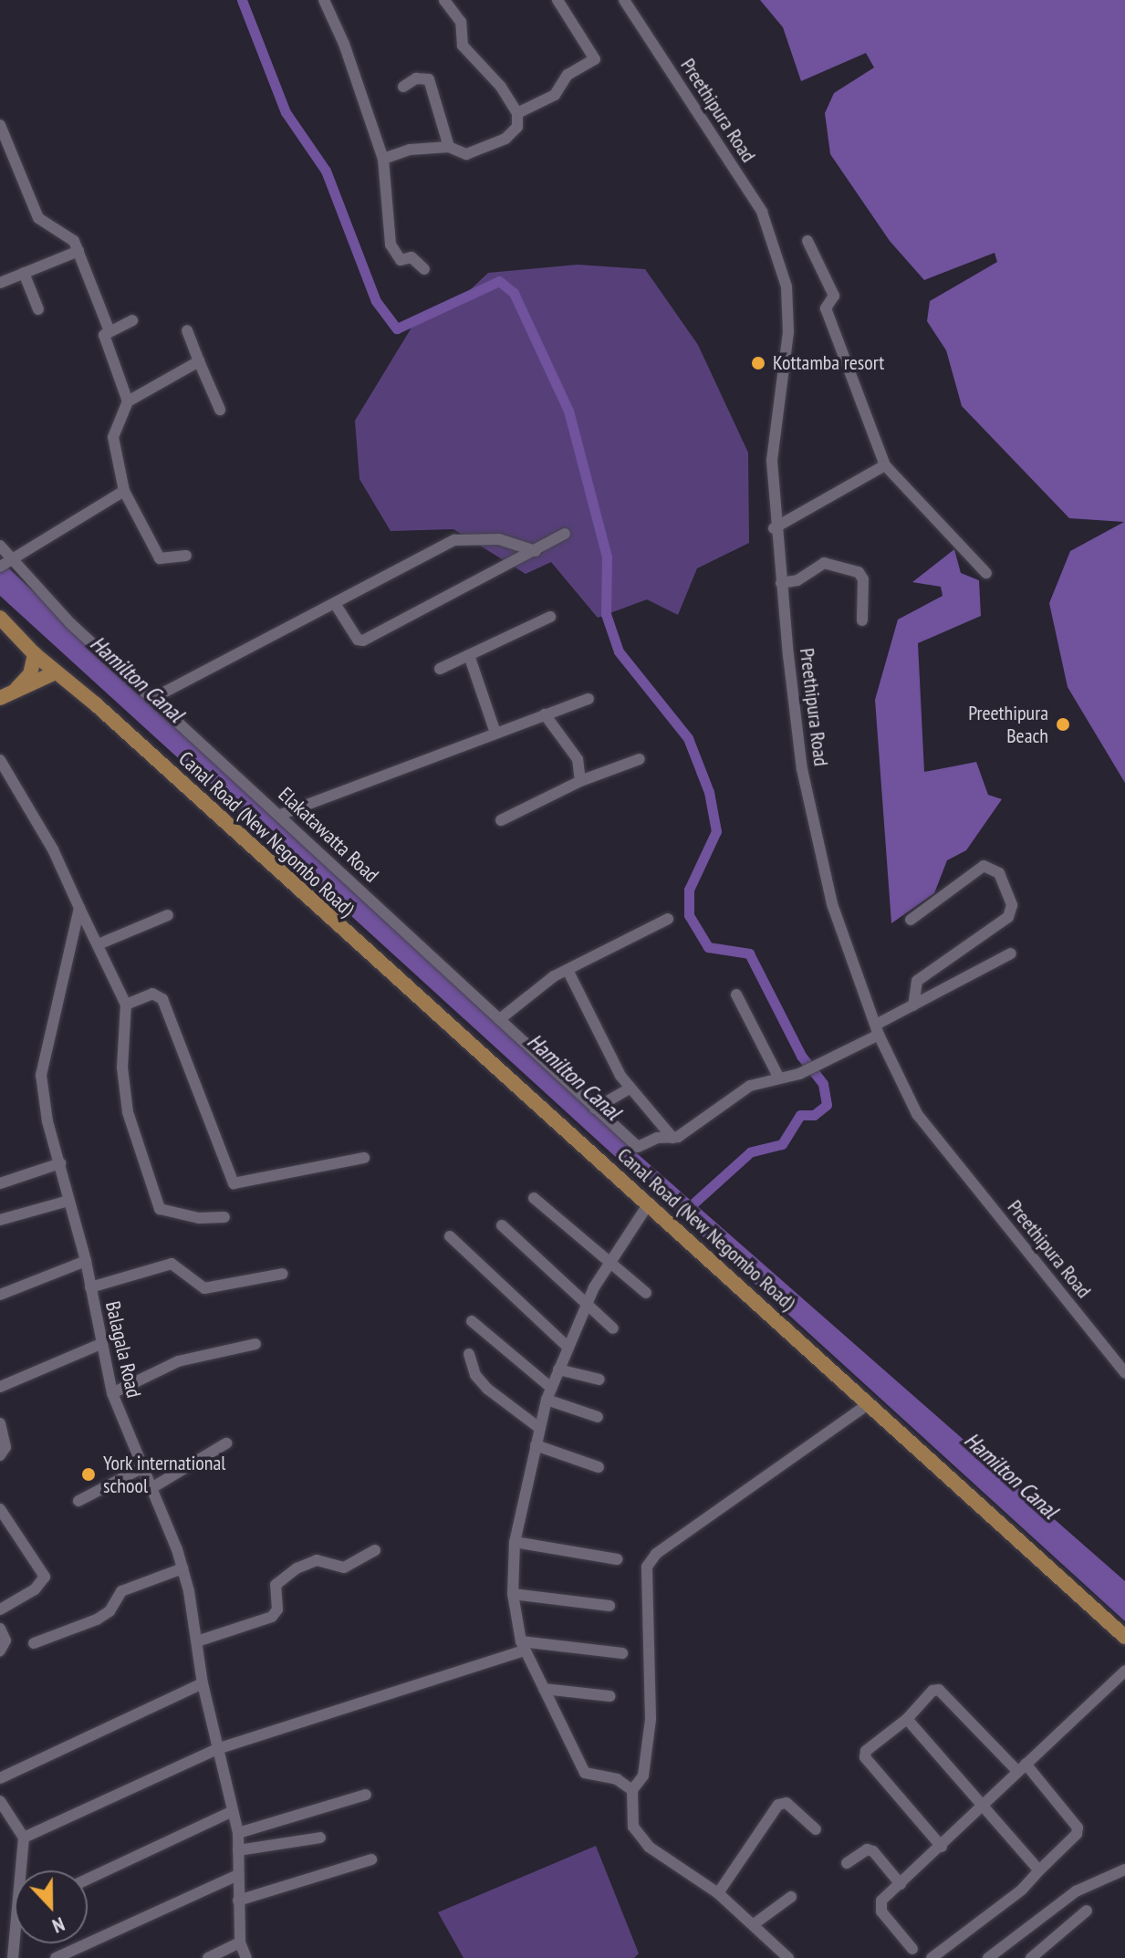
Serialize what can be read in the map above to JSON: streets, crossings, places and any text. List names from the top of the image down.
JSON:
{
  "streets": {
    "main road": ["Canal Road (New Negombo Road)"],
    "street": ["Preethipura Road", "Elakatawatta Road", "Balagala Road"]
  },
  "water": ["Hamilton Canal"],
  "places": ["Kottamba resort", "Preethipura Beach", "York international school"],
  "north": "bottom"
}
